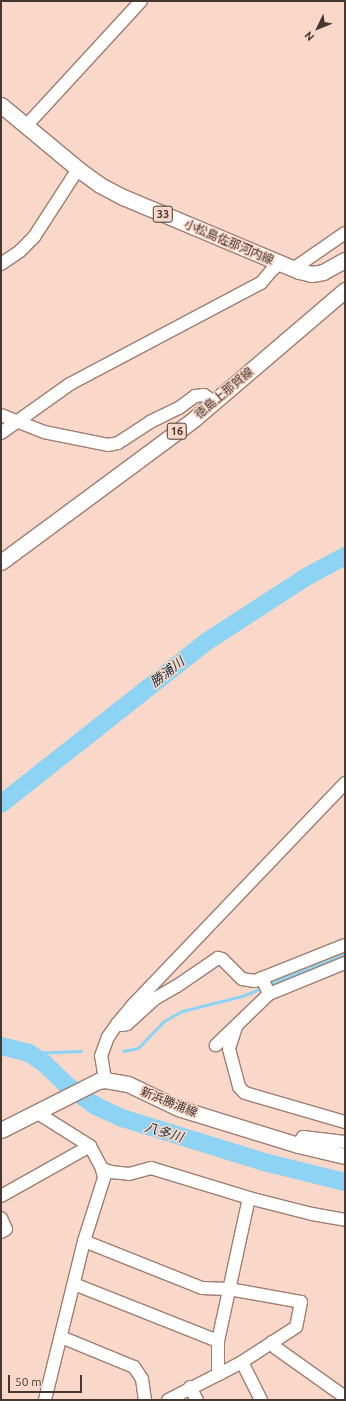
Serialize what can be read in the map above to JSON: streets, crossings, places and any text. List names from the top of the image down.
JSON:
{
  "streets": {
    "main road": [
      "33",
      "小松島佐那河内線",
      "徳島上那賀線",
      "16",
      "新浜勝浦線"
    ]
  },
  "water": ["勝浦川", "八多川"],
  "scale_bar": "50 m",
  "north": "bottom left"
}
